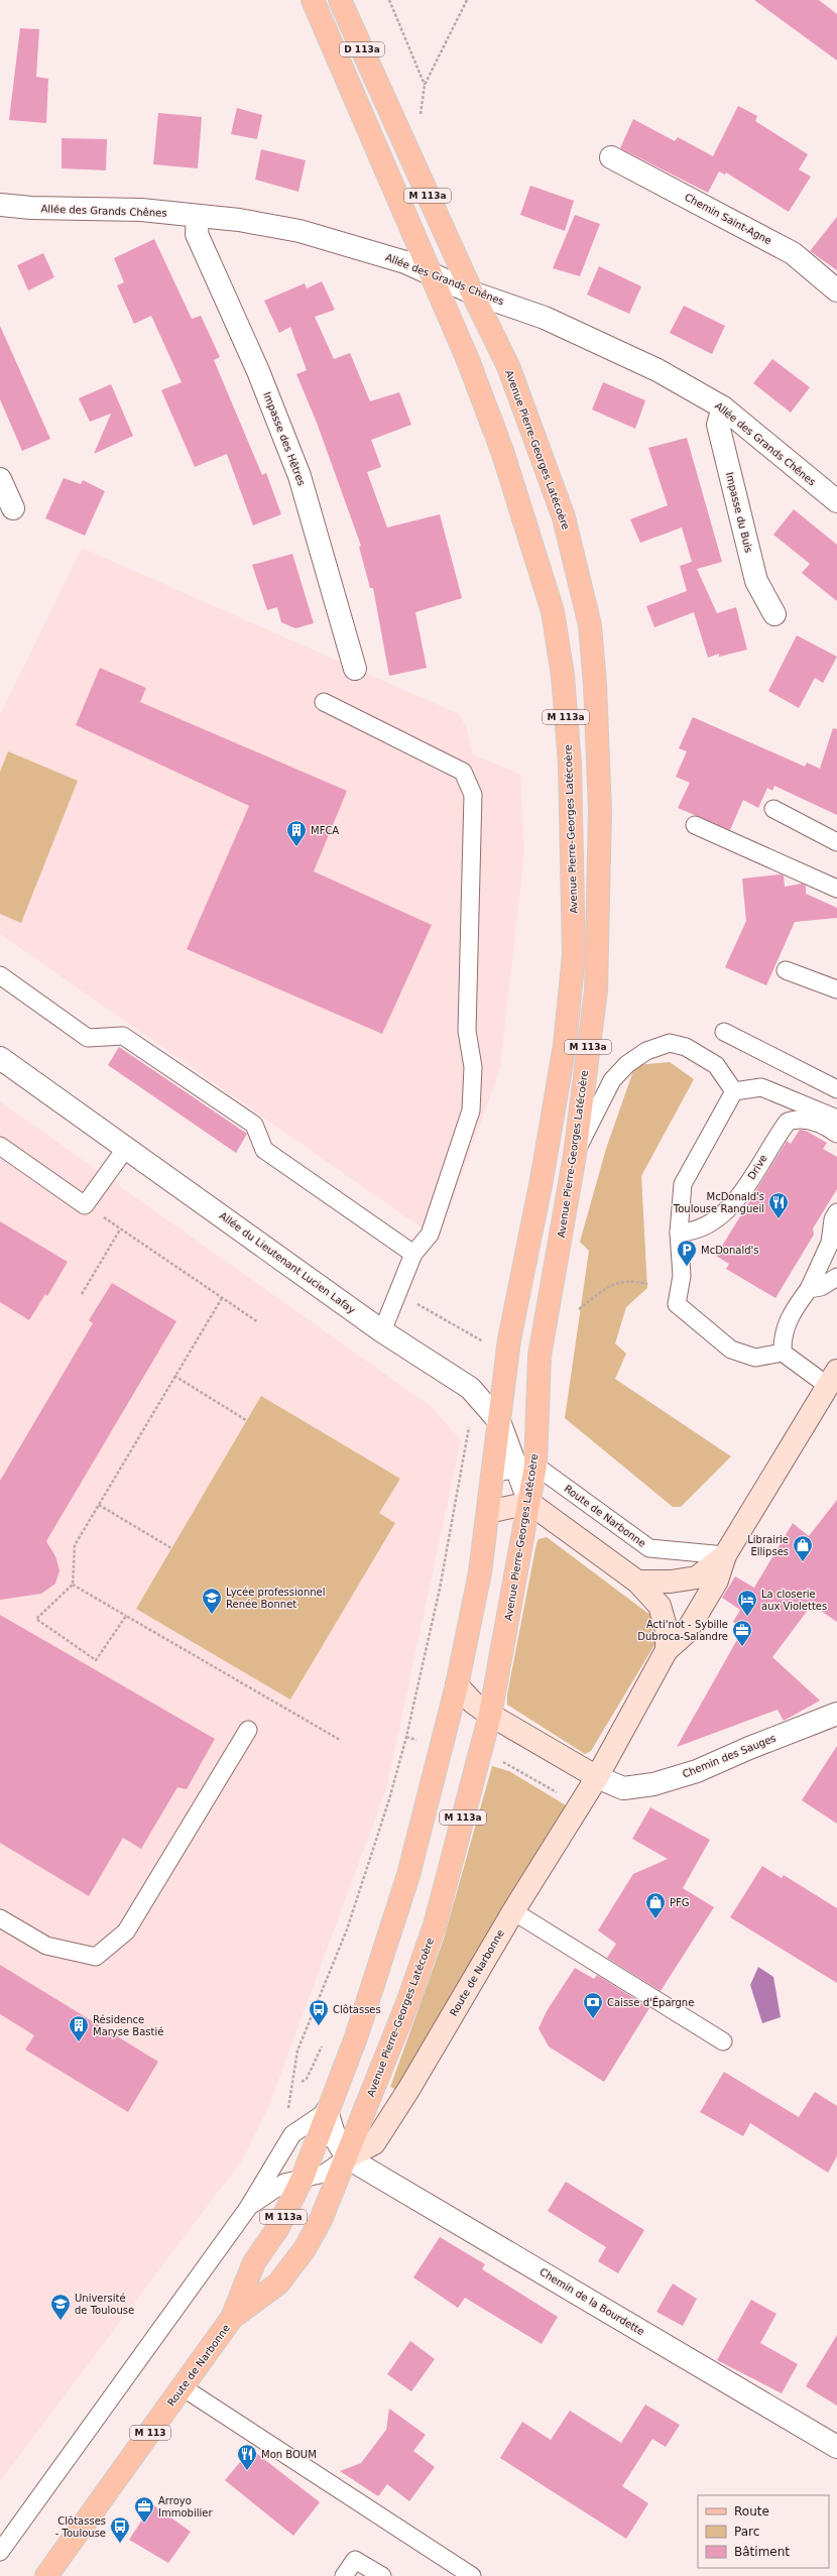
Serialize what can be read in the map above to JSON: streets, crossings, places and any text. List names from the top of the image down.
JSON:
{
  "streets": {
    "main road": [
      "D 113a",
      "M 113a",
      "Avenue Pierre-Georges Latécoère",
      "Route de Narbonne",
      "M 113"
    ],
    "street": [
      "Allée des Grands Chênes",
      "Chemin Saint-Agne",
      "Impasse des Hêtres",
      "Impasse du Buis",
      "Allée du Lieutenant Lucien Lafay",
      "Chemin des Sauges",
      "Chemin de la Bourdette"
    ],
    "lane": ["Drive"]
  },
  "crossings": [
    ["Allée des Grands Chênes", "Impasse des Hêtres"],
    ["Allée des Grands Chênes", "Avenue Pierre-Georges Latécoère"],
    ["Allée des Grands Chênes", "Impasse du Buis"],
    ["Avenue Pierre-Georges Latécoère", "Allée du Lieutenant Lucien Lafay"],
    ["Avenue Pierre-Georges Latécoère", "Route de Narbonne"],
    ["Avenue Pierre-Georges Latécoère", "Chemin de la Bourdette"],
    ["Allée du Lieutenant Lucien Lafay", "Route de Narbonne"],
    ["Route de Narbonne", "Chemin des Sauges"],
    ["Route de Narbonne", "Chemin de la Bourdette"]
  ],
  "places": {
    "building": ["MFCA", "Résidence Maryse Bastié"],
    "restaurant": ["McDonald's Toulouse Rangueil", "Mon BOUM"],
    "parking": ["McDonald's"],
    "shop": ["Librairie Ellipses", "PFG"],
    "school or university": ["Lycée professionnel Renée Bonnet", "Université de Toulouse"],
    "hotel": ["La closerie aux Violettes"],
    "office": ["Acti'not - Sybille Dubroca-Salandre", "Arroyo Immobilier"],
    "bank": ["Caisse d'Épargne"],
    "bus stop": ["Clôtasses", "Clôtasses - Toulouse"]
  },
  "legend": ["Route", "Parc", "Bâtiment"]
}
